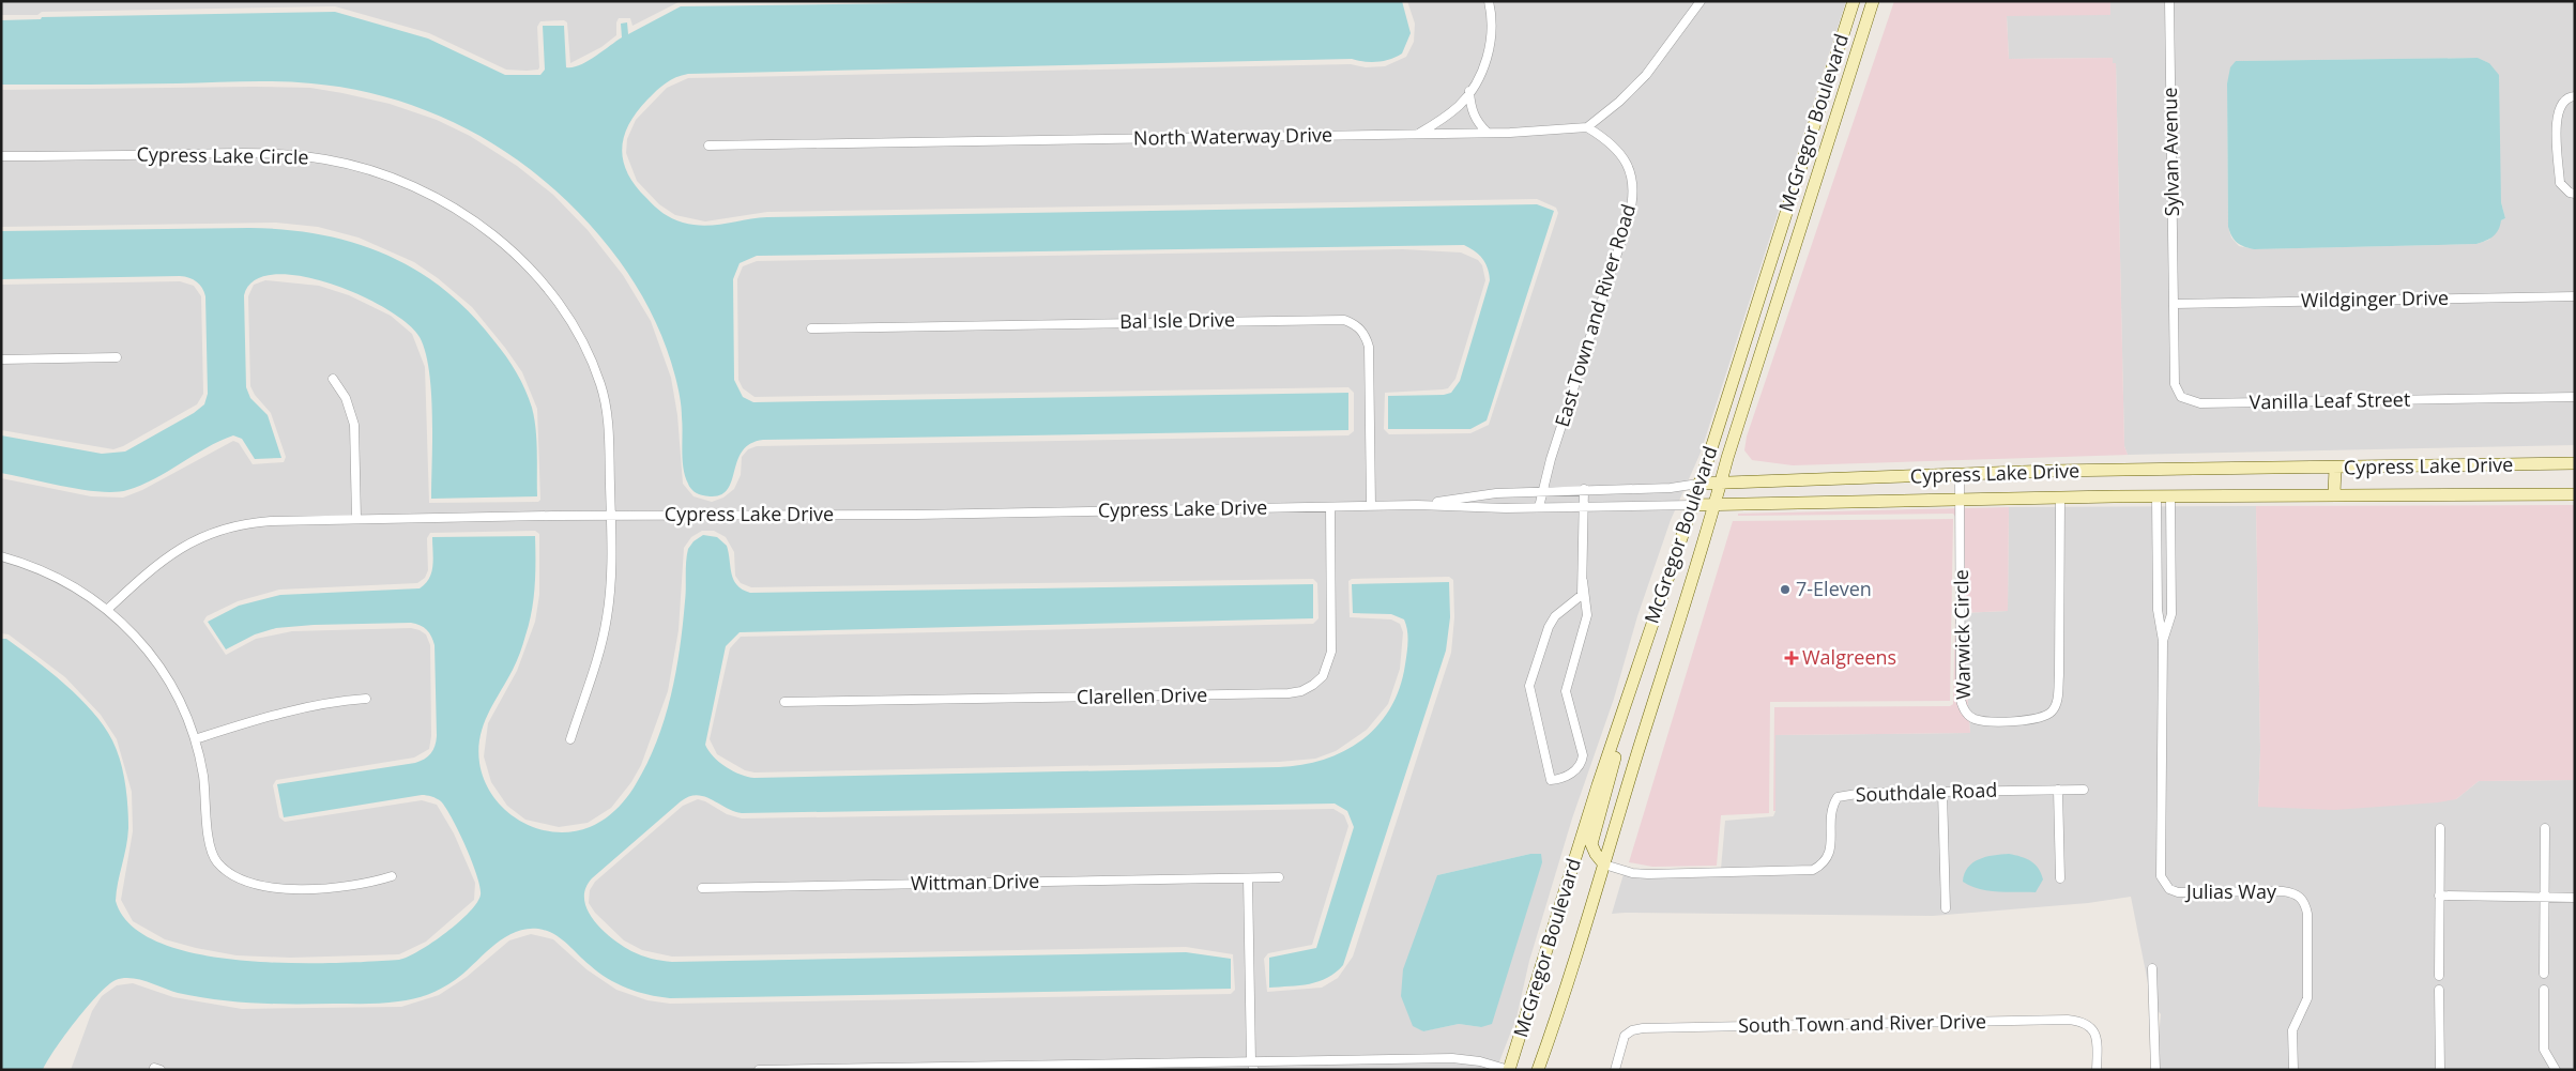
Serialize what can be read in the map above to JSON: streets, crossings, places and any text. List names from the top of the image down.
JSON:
{
  "streets": {
    "main road": ["McGregor Boulevard", "Cypress Lake Drive"],
    "street": [
      "North Waterway Drive",
      "Sylvan Avenue",
      "Cypress Lake Circle",
      "Wildginger Drive",
      "East Town and River Road",
      "Bal Isle Drive",
      "Vanilla Leaf Street",
      "Warwick Circle",
      "Clarellen Drive",
      "Southdale Road",
      "Wittman Drive",
      "Julias Way",
      "South Town and River Drive"
    ]
  },
  "crossings": [
    ["McGregor Boulevard", "Cypress Lake Drive"],
    ["McGregor Boulevard", "Southdale Road"],
    ["North Waterway Drive", "East Town and River Road"],
    ["Sylvan Avenue", "Wildginger Drive"],
    ["Sylvan Avenue", "Vanilla Leaf Street"],
    ["Cypress Lake Circle", "Cypress Lake Drive"],
    ["Wildginger Drive", "Vanilla Leaf Street"],
    ["East Town and River Road", "Cypress Lake Drive"],
    ["Bal Isle Drive", "Cypress Lake Drive"],
    ["Cypress Lake Drive", "Warwick Circle"],
    ["Cypress Lake Drive", "Clarellen Drive"],
    ["Cypress Lake Drive", "Julias Way"]
  ],
  "places": {
    "other": ["7-Eleven"],
    "health": ["Walgreens"]
  }
}
